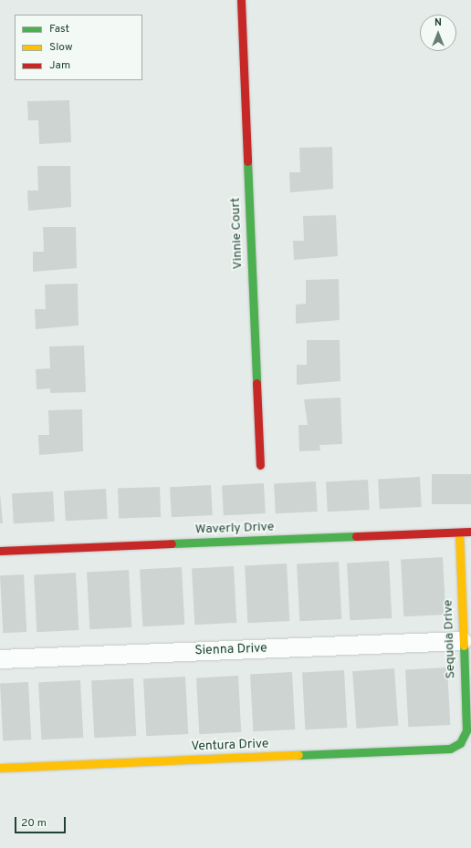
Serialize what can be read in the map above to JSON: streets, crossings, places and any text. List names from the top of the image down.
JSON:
{
  "streets": {
    "street": [
      "Vinnie Court",
      "Waverly Drive",
      "Sequoia Drive",
      "Sienna Drive",
      "Ventura Drive"
    ]
  },
  "crossings": [
    ["Waverly Drive", "Sequoia Drive"],
    ["Sequoia Drive", "Sienna Drive"],
    ["Sequoia Drive", "Ventura Drive"]
  ],
  "legend": ["Fast", "Slow", "Jam"],
  "scale_bar": "20 m",
  "north": "top"
}
